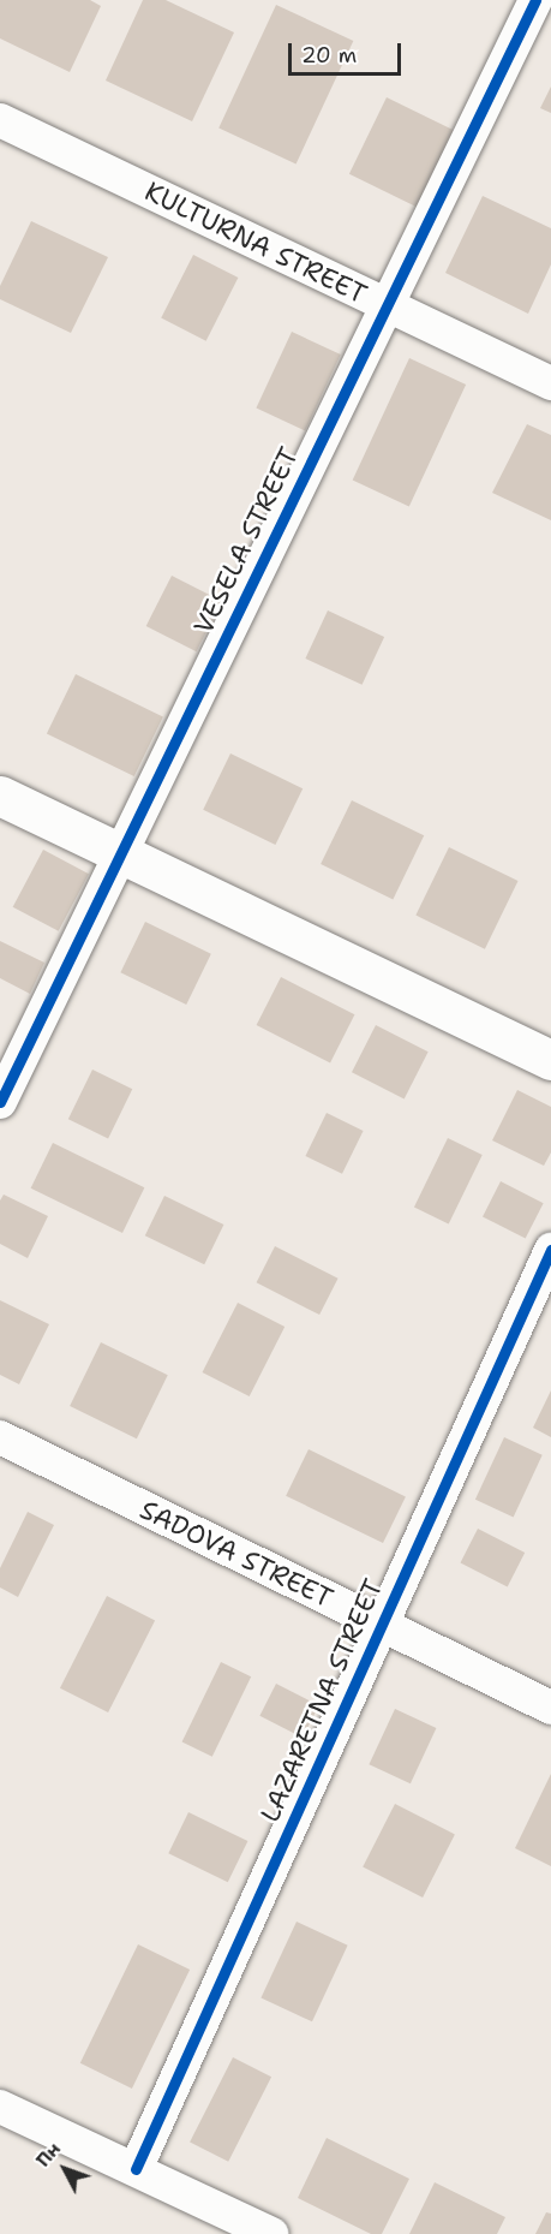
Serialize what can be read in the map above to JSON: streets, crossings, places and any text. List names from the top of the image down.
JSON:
{
  "streets": {
    "street": [
      "KULTURNA STREET",
      "VESELA STREET",
      "SADOVA STREET",
      "LAZARETNA STREET"
    ]
  },
  "crossings": [
    ["KULTURNA STREET", "VESELA STREET"],
    ["SADOVA STREET", "LAZARETNA STREET"]
  ],
  "scale_bar": "20 m",
  "north": "top left"
}
